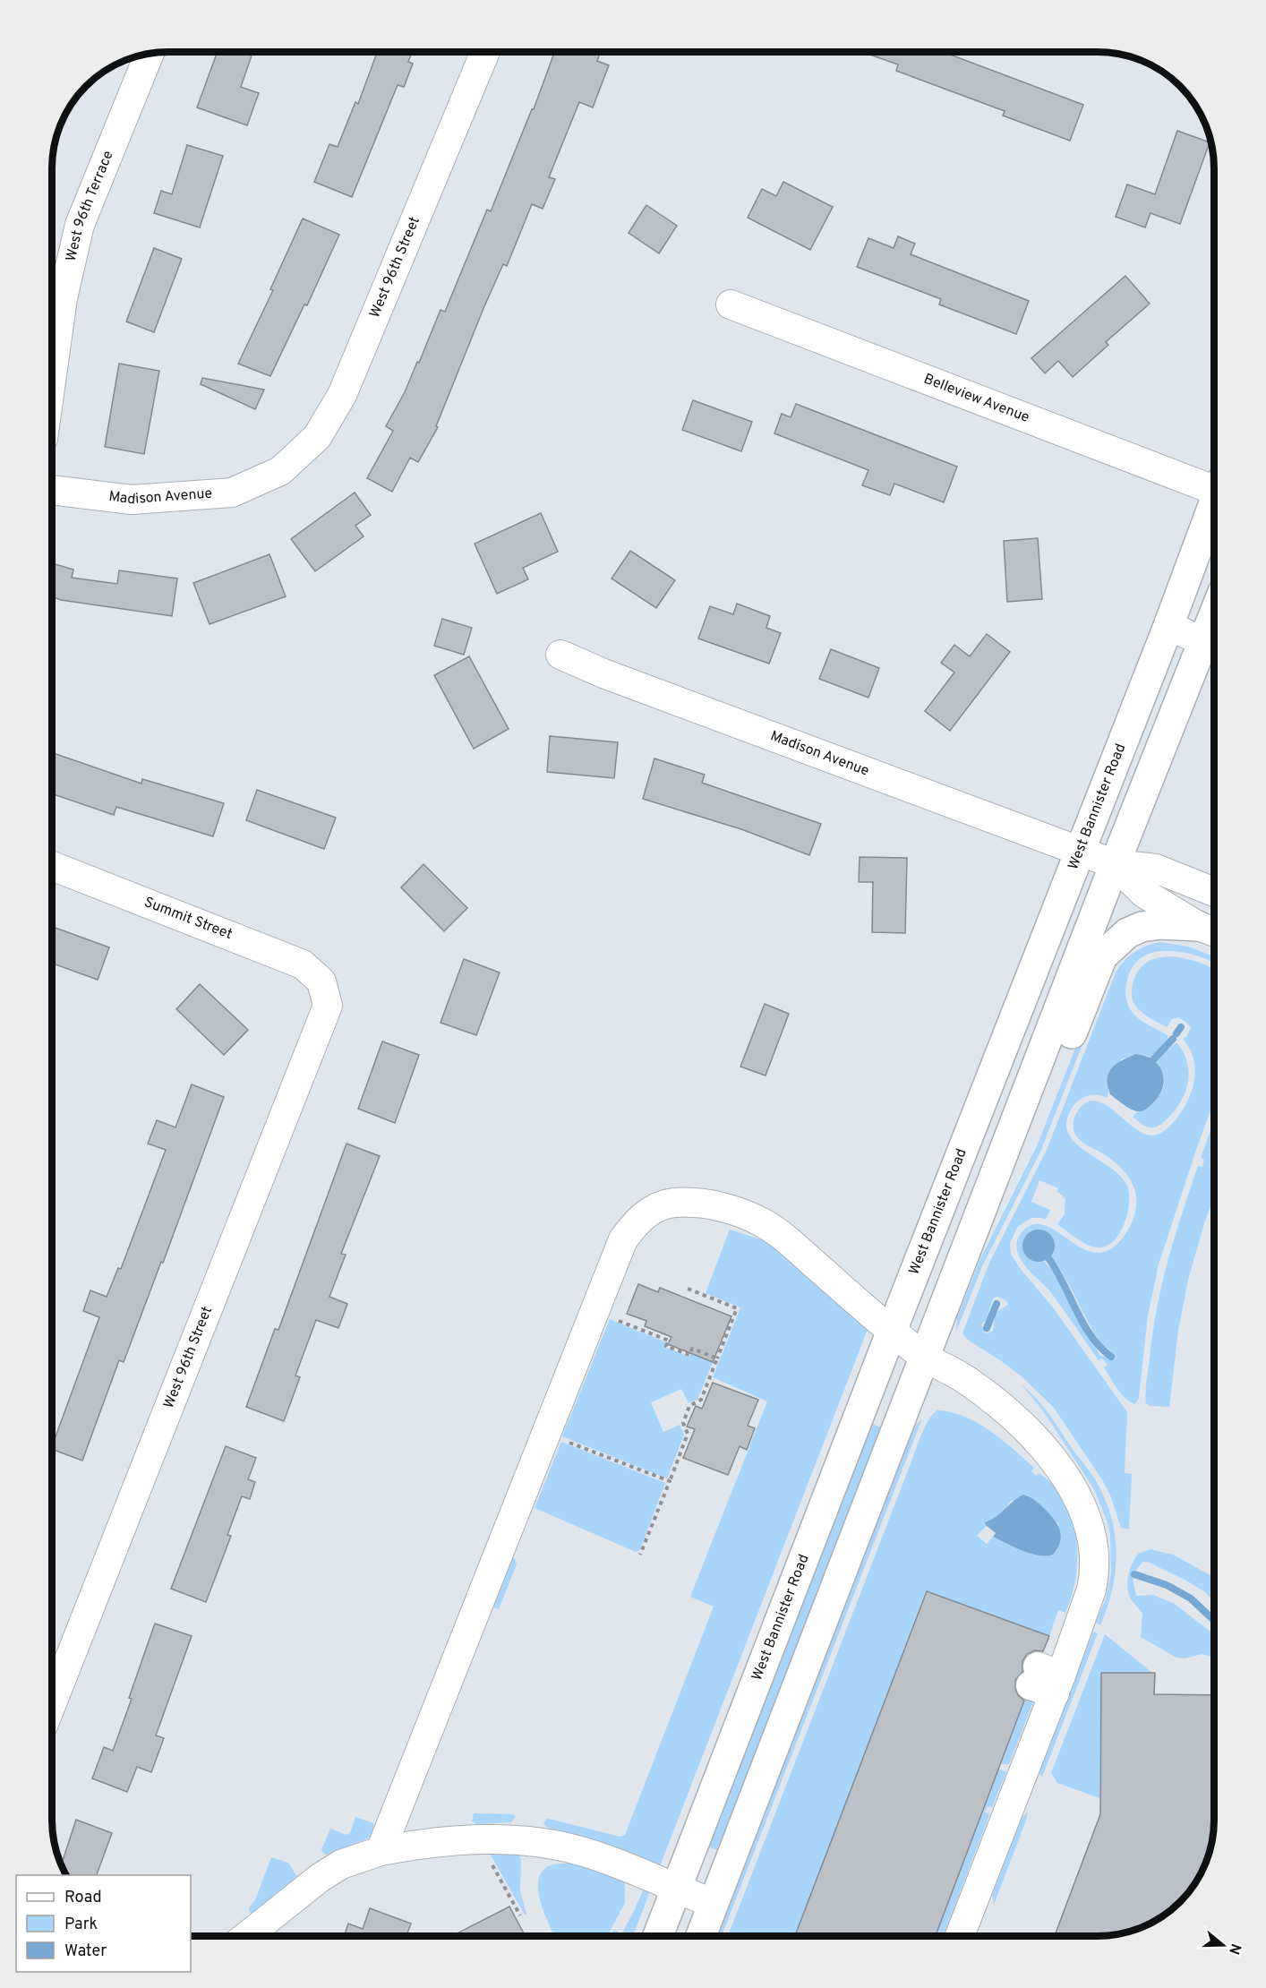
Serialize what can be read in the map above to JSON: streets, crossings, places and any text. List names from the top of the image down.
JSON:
{
  "streets": {
    "main road": ["West Bannister Road"],
    "street": [
      "West 96th Terrace",
      "West 96th Street",
      "Belleview Avenue",
      "Madison Avenue",
      "Summit Street"
    ]
  },
  "crossings": [
    ["West 96th Street", "Madison Avenue"],
    ["West 96th Street", "Summit Street"],
    ["Madison Avenue", "West Bannister Road"]
  ],
  "legend": ["Road", "Park", "Water"],
  "north": "right"
}
